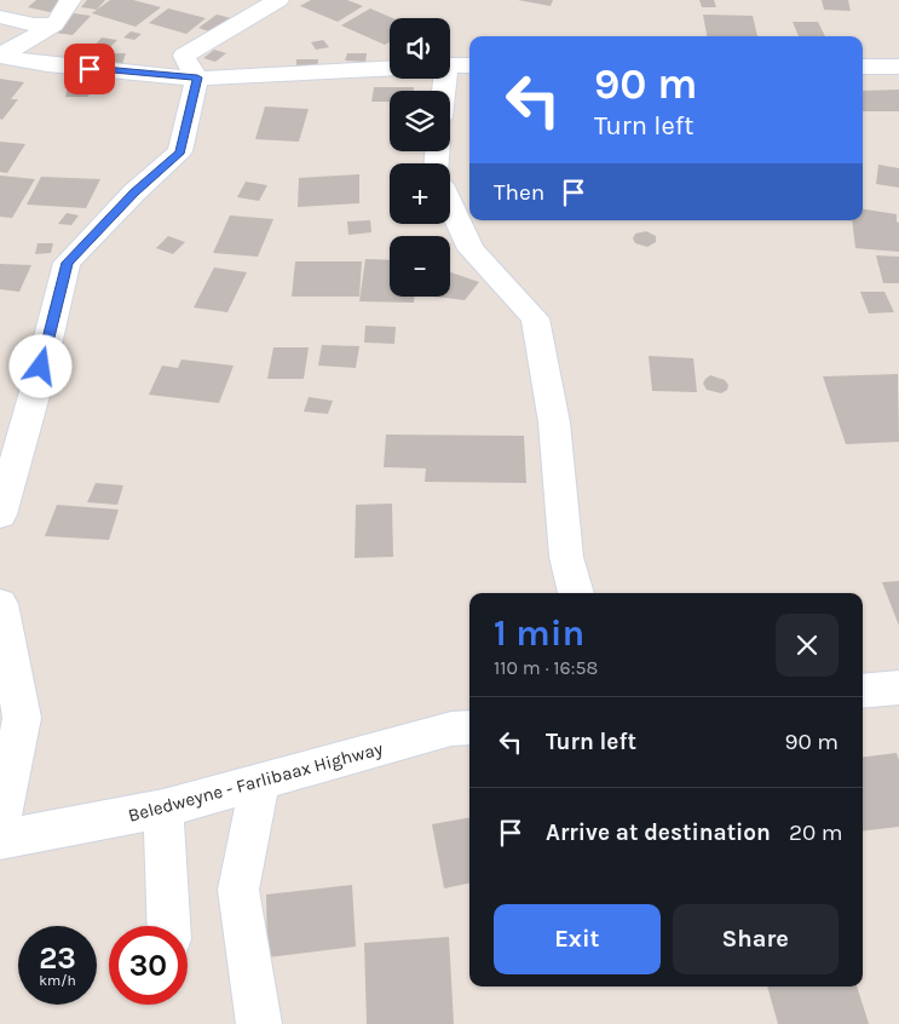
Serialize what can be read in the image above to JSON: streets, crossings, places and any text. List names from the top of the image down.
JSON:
{
  "streets": {
    "street": ["Beledweyne - Farlibaax Highway"]
  },
  "page": {
    "map_buttons": ["+", "−"],
    "turn": ["90 m", "Turn left"],
    "then": "Then",
    "heading": ["1 min", "110 m · 16:58"],
    "list": [
      {
        "name": "Turn left",
        "value": "90 m"
      },
      {
        "name": "Arrive at destination",
        "value": "20 m"
      }
    ],
    "buttons": ["Exit", "Share"],
    "speed": "23 km/h",
    "limit": "30"
  }
}
